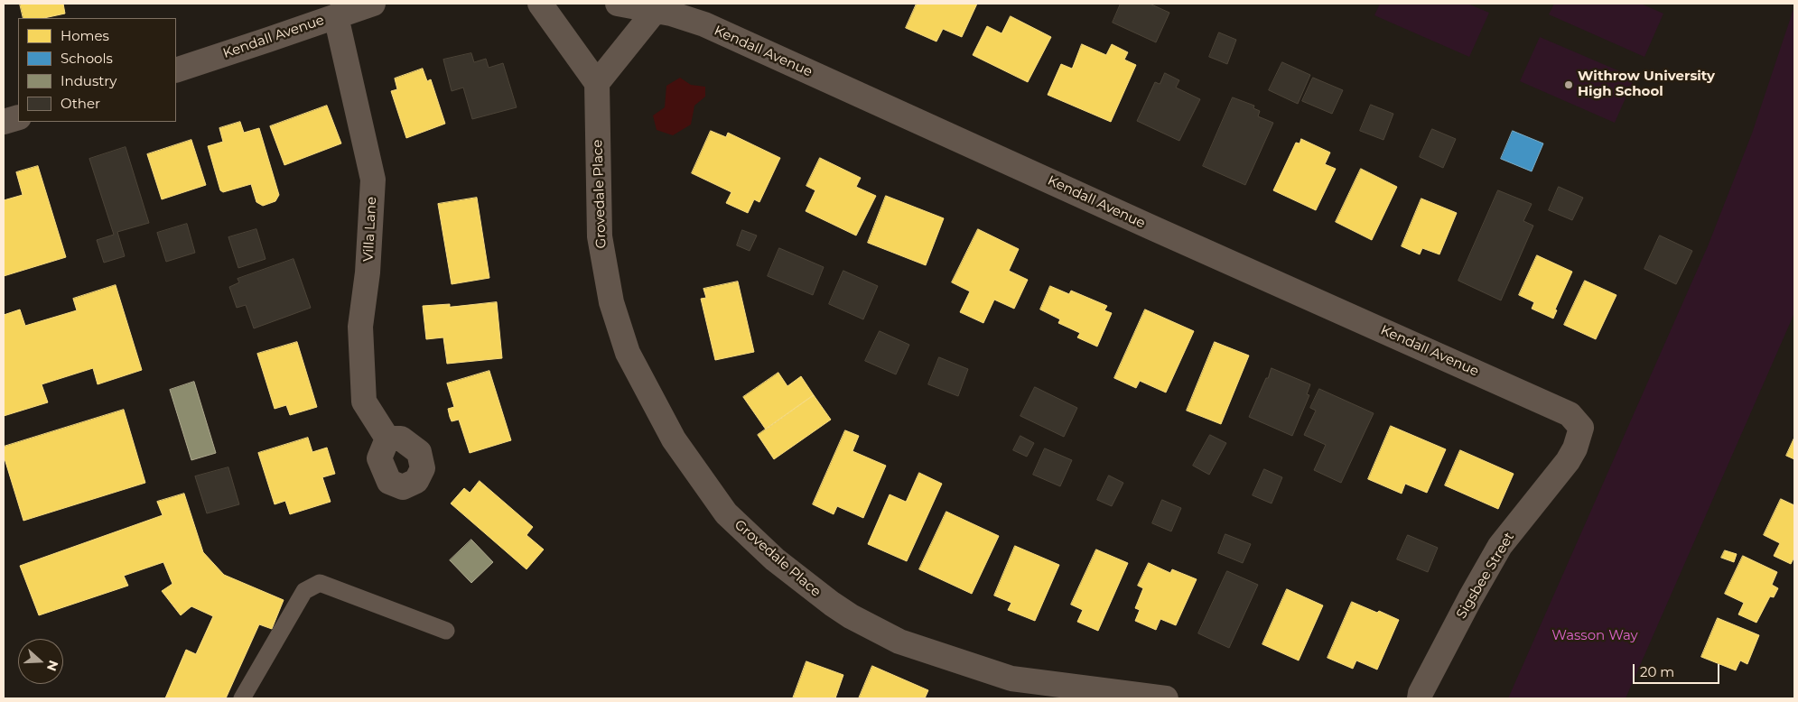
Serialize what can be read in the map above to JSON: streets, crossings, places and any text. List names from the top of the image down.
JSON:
{
  "streets": {
    "street": [
      "Kendall Avenue",
      "Grovedale Place",
      "Villa Lane",
      "Sigsbee Street"
    ]
  },
  "crossings": [
    ["Kendall Avenue", "Villa Lane"],
    ["Kendall Avenue", "Sigsbee Street"]
  ],
  "parks": ["Wasson Way"],
  "places": ["Withrow University High School"],
  "legend": [
    "Homes",
    "Schools",
    "Industry",
    "Other"
  ],
  "scale_bar": "20 m",
  "north": "right"
}
